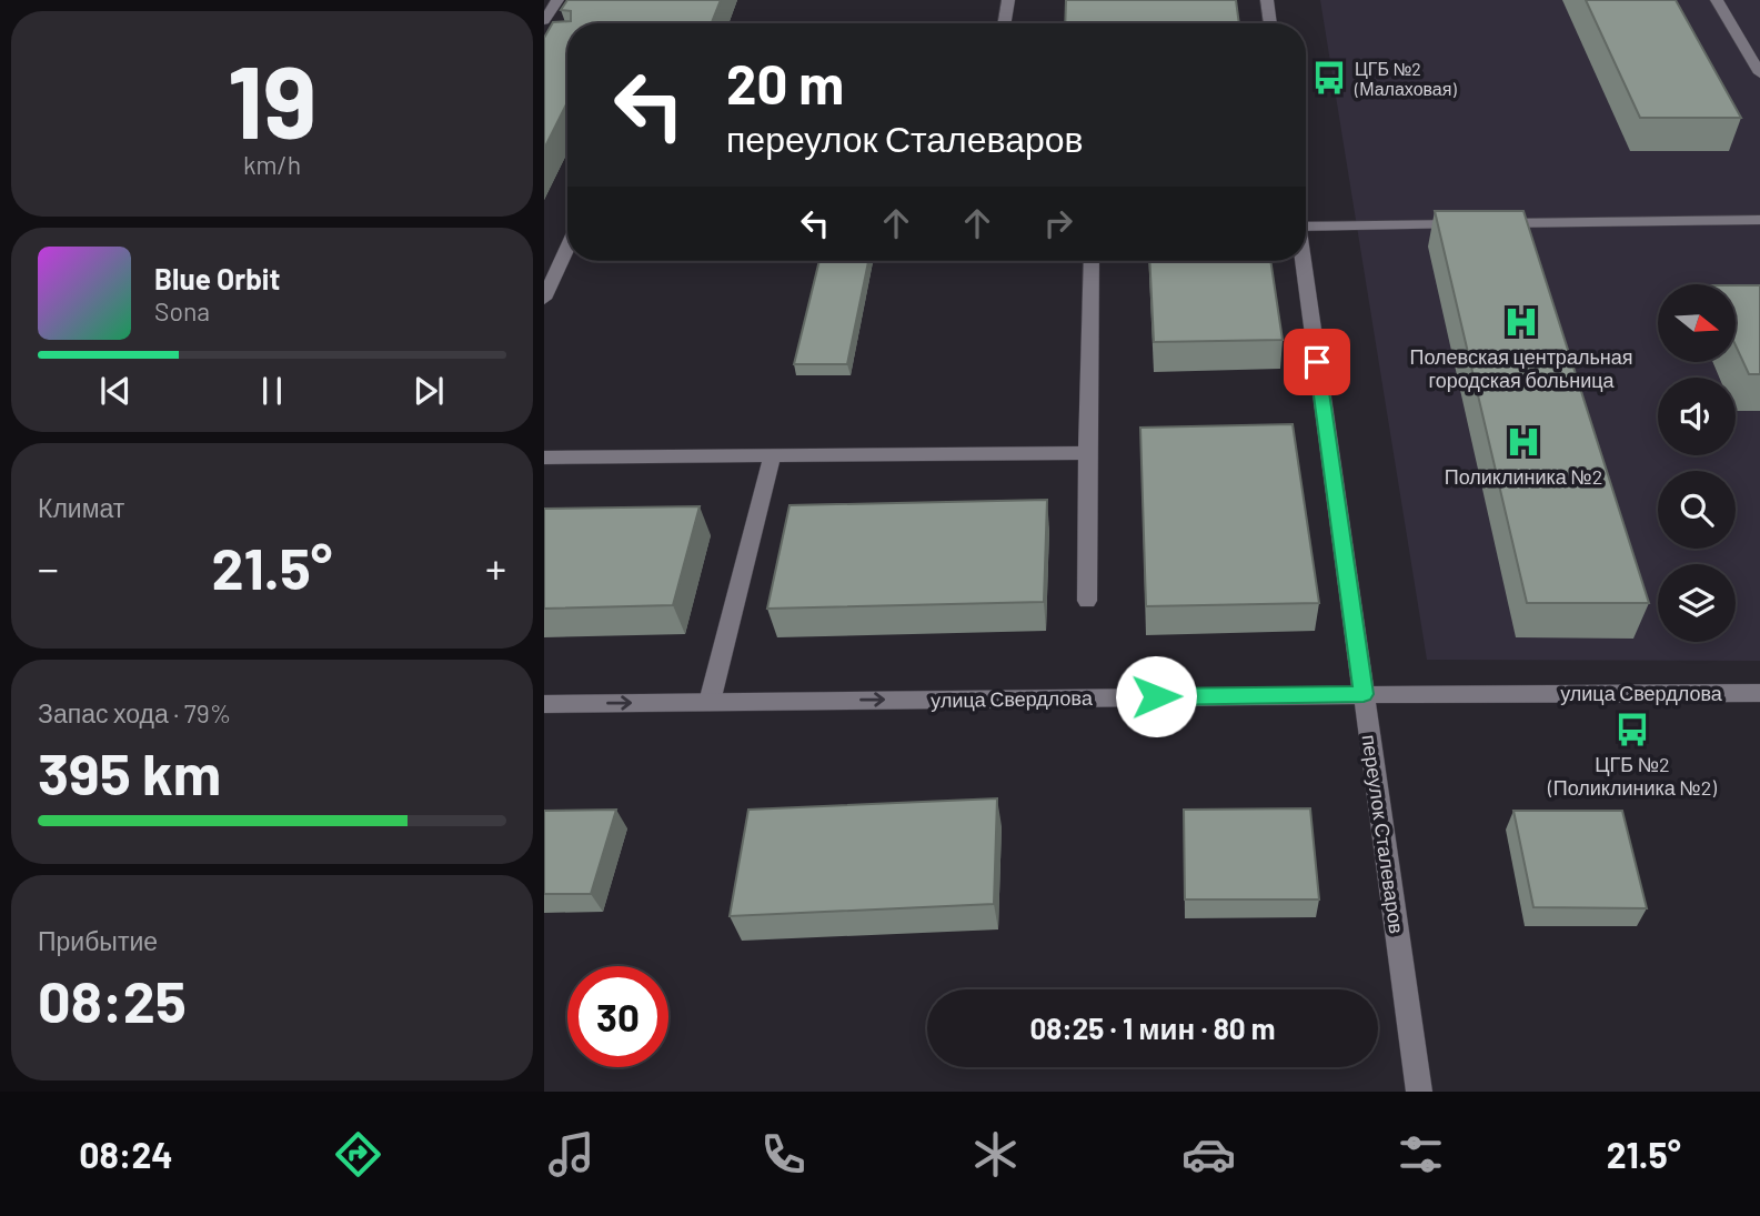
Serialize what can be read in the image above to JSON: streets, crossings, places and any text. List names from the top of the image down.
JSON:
{
  "streets": {
    "street": ["улица Свердлова", "переулок Сталеваров"]
  },
  "crossings": [
    ["улица Свердлова", "переулок Сталеваров"]
  ],
  "one_way": ["улица Свердлова"],
  "places": {
    "bus stop": ["ЦГБ №2 (Малаховая)", "ЦГБ №2 (Поликлиника №2)"],
    "hospital": ["Полевская центральная городская больница", "Поликлиника №2"]
  },
  "north": "right",
  "page": {
    "tile": [
      ["19", "km/h"],
      "Климат",
      ["Запас хода · 79%", "395 km"],
      ["Прибытие", "08:25"]
    ],
    "turn": ["20 m", "переулок Сталеваров"],
    "song": ["Blue Orbit", "Sona"],
    "heat": ["−", "21.5°", "+"],
    "limit": "30",
    "trip": "08:25 · 1 мин · 80 m",
    "tabs": ["08:24", "21.5°"]
  }
}
